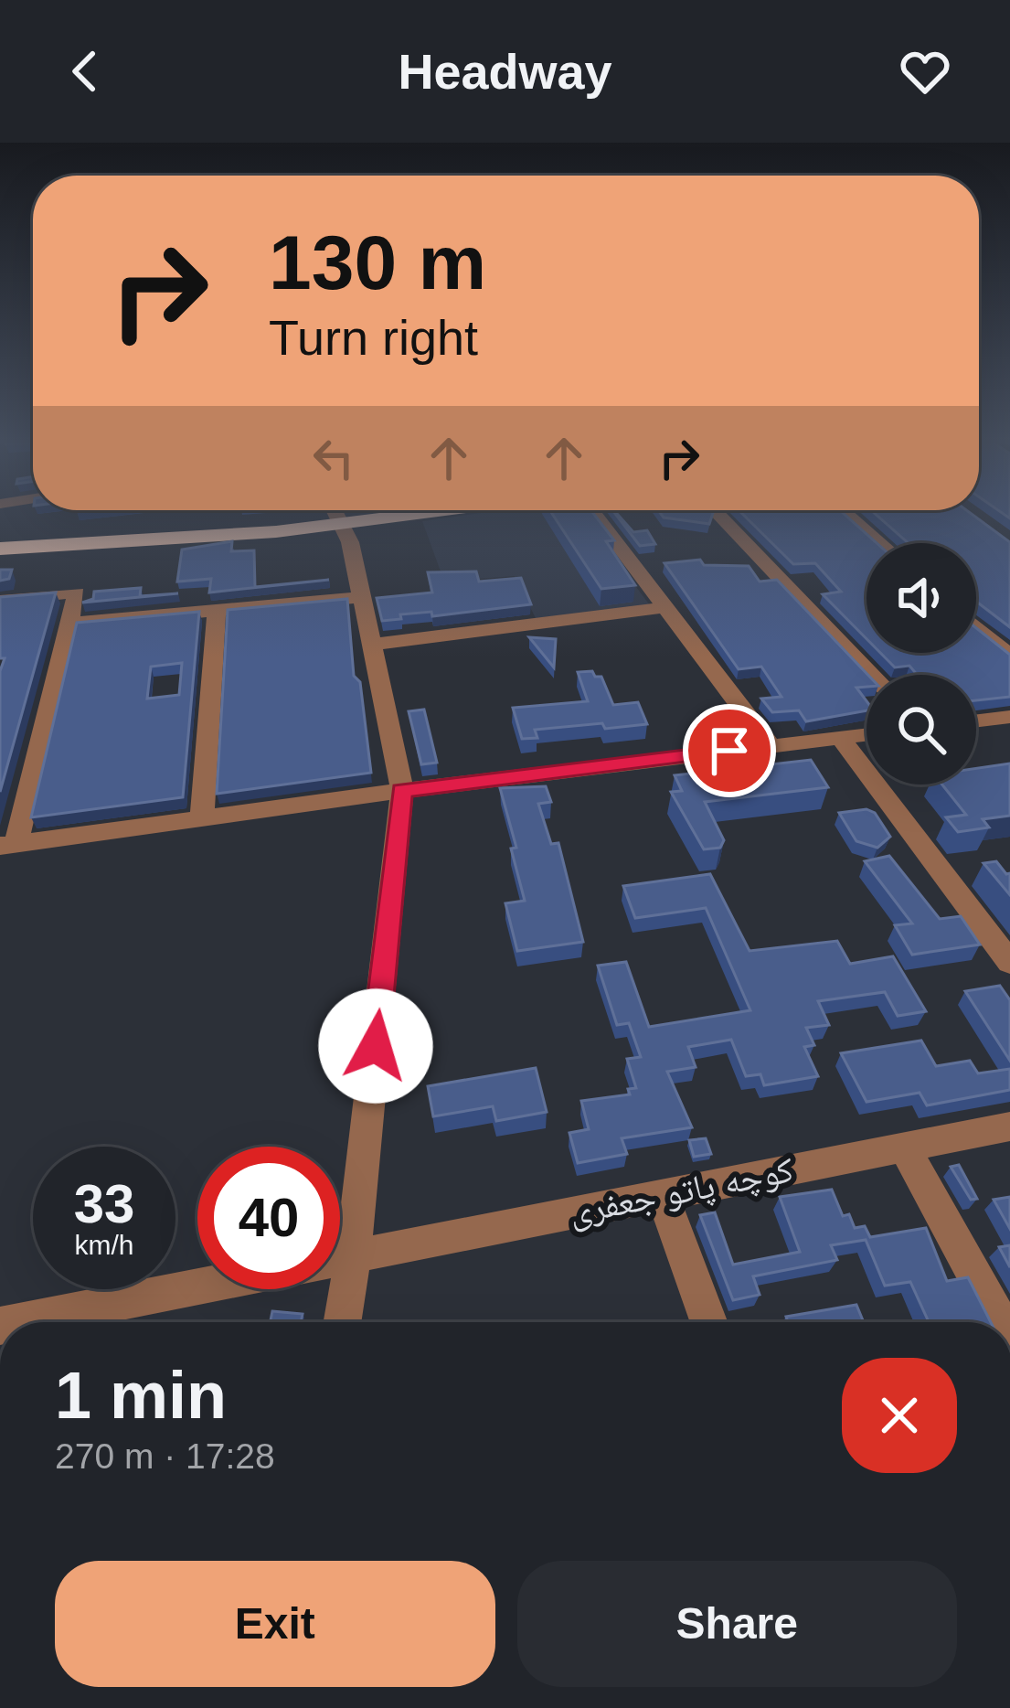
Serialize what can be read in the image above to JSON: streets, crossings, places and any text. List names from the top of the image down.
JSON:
{
  "streets": {
    "street": ["کوچه پاتو جعفری"]
  },
  "page": {
    "header": "Headway",
    "turn": ["130 m", "Turn right"],
    "speed": "33 km/h",
    "limit": "40",
    "heading": ["1 min", "270 m · 17:28"],
    "buttons": ["Exit", "Share"]
  }
}
